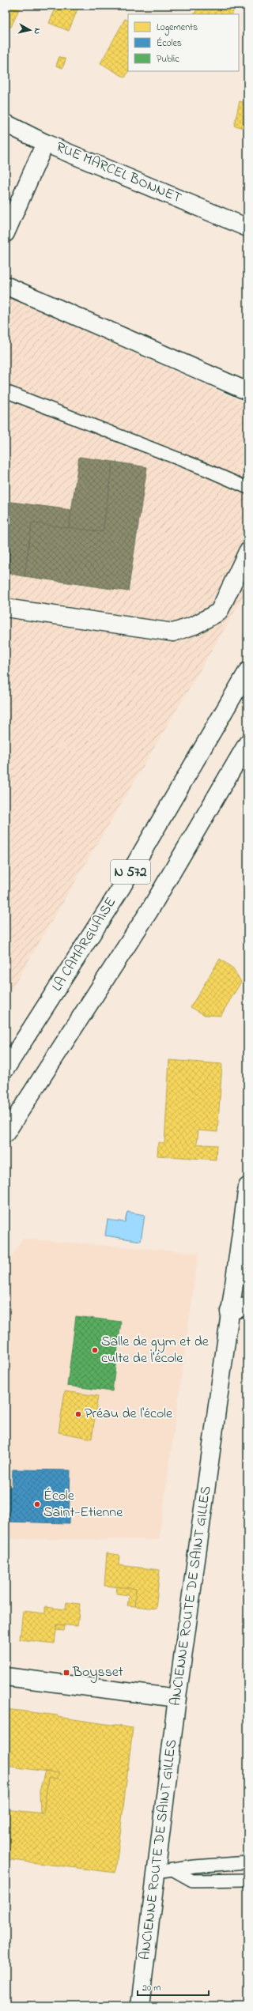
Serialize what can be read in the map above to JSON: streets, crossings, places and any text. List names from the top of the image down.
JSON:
{
  "streets": {
    "main road": [
      "RUE MARCEL BONNET",
      "N 572",
      "LA CAMARGUAISE",
      "ANCIENNE ROUTE DE SAINT GILLES"
    ]
  },
  "places": {
    "other": ["Salle de gym et de culte de l'école", "Préau de l'école", "École Saint-Etienne"],
    "transit": ["Boysset"]
  },
  "legend": ["Logements", "Écoles", "Public"],
  "scale_bar": "20 m",
  "north": "right"
}
